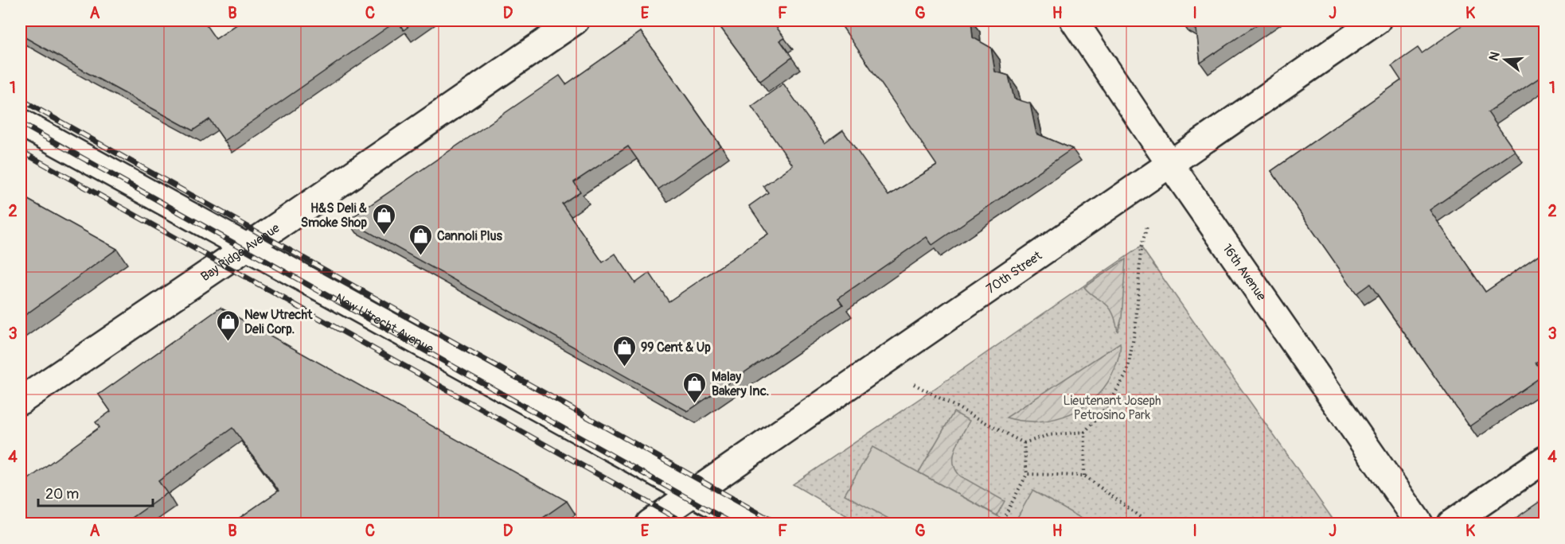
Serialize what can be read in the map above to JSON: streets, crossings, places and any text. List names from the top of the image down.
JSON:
{
  "streets": {
    "street": [
      "Bay Ridge Avenue",
      "70th Street",
      "16th Avenue",
      "New Utrecht Avenue"
    ]
  },
  "crossings": [
    ["Bay Ridge Avenue", "New Utrecht Avenue"],
    ["70th Street", "16th Avenue"],
    ["70th Street", "New Utrecht Avenue"]
  ],
  "parks": ["Lieutenant Joseph Petrosino Park"],
  "places": {
    "shop": [
      "H&S Deli & Smoke Shop",
      "Cannoli Plus",
      "New Utrecht Deli Corp.",
      "99 Cent & Up",
      "Malay Bakery Inc."
    ]
  },
  "scale_bar": "20 m",
  "north": "left",
  "grid": {
    "columns": [
      "A",
      "B",
      "C",
      "D",
      "E",
      "F",
      "G",
      "H",
      "I",
      "J",
      "K"
    ],
    "rows": [
      "1",
      "2",
      "3",
      "4"
    ]
  }
}
